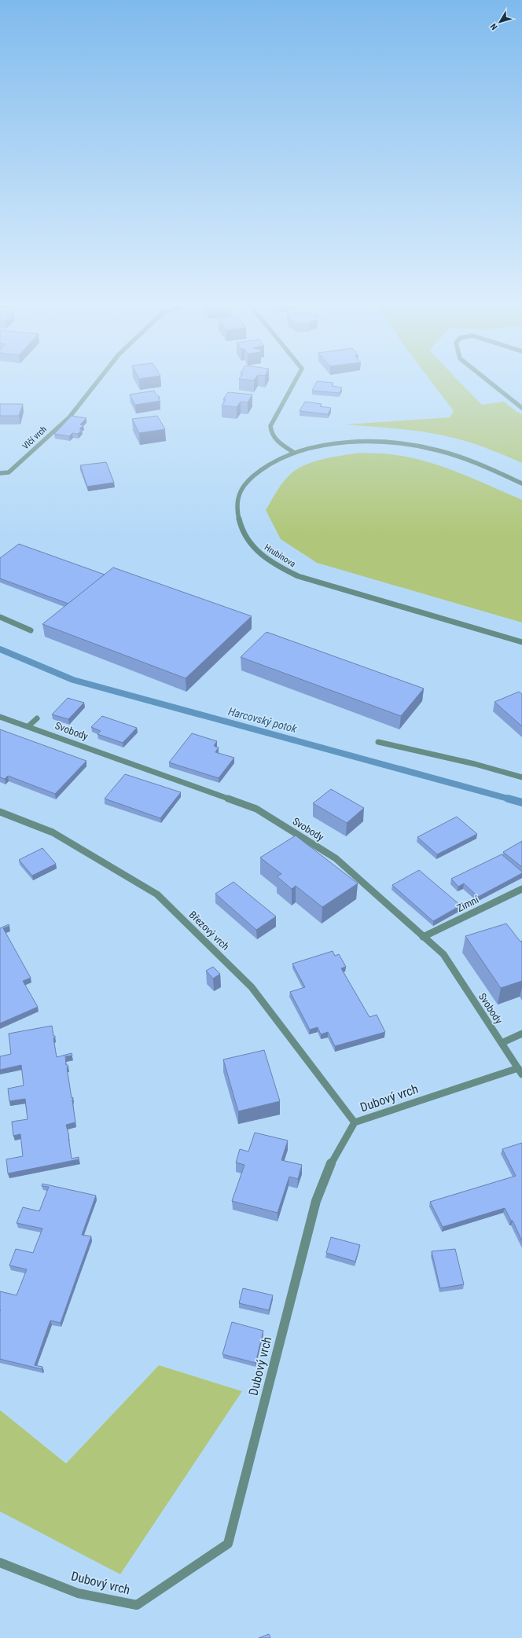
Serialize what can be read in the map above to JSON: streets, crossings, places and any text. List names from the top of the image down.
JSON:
{
  "streets": {
    "street": [
      "Vlčí vrch",
      "Hrubínova",
      "Svobody",
      "Zimní",
      "Březový vrch",
      "Dubový vrch"
    ]
  },
  "crossings": [
    ["Svobody", "Zimní"],
    ["Svobody", "Dubový vrch"],
    ["Březový vrch", "Dubový vrch"]
  ],
  "water": ["Harcovský potok"],
  "north": "bottom left"
}
